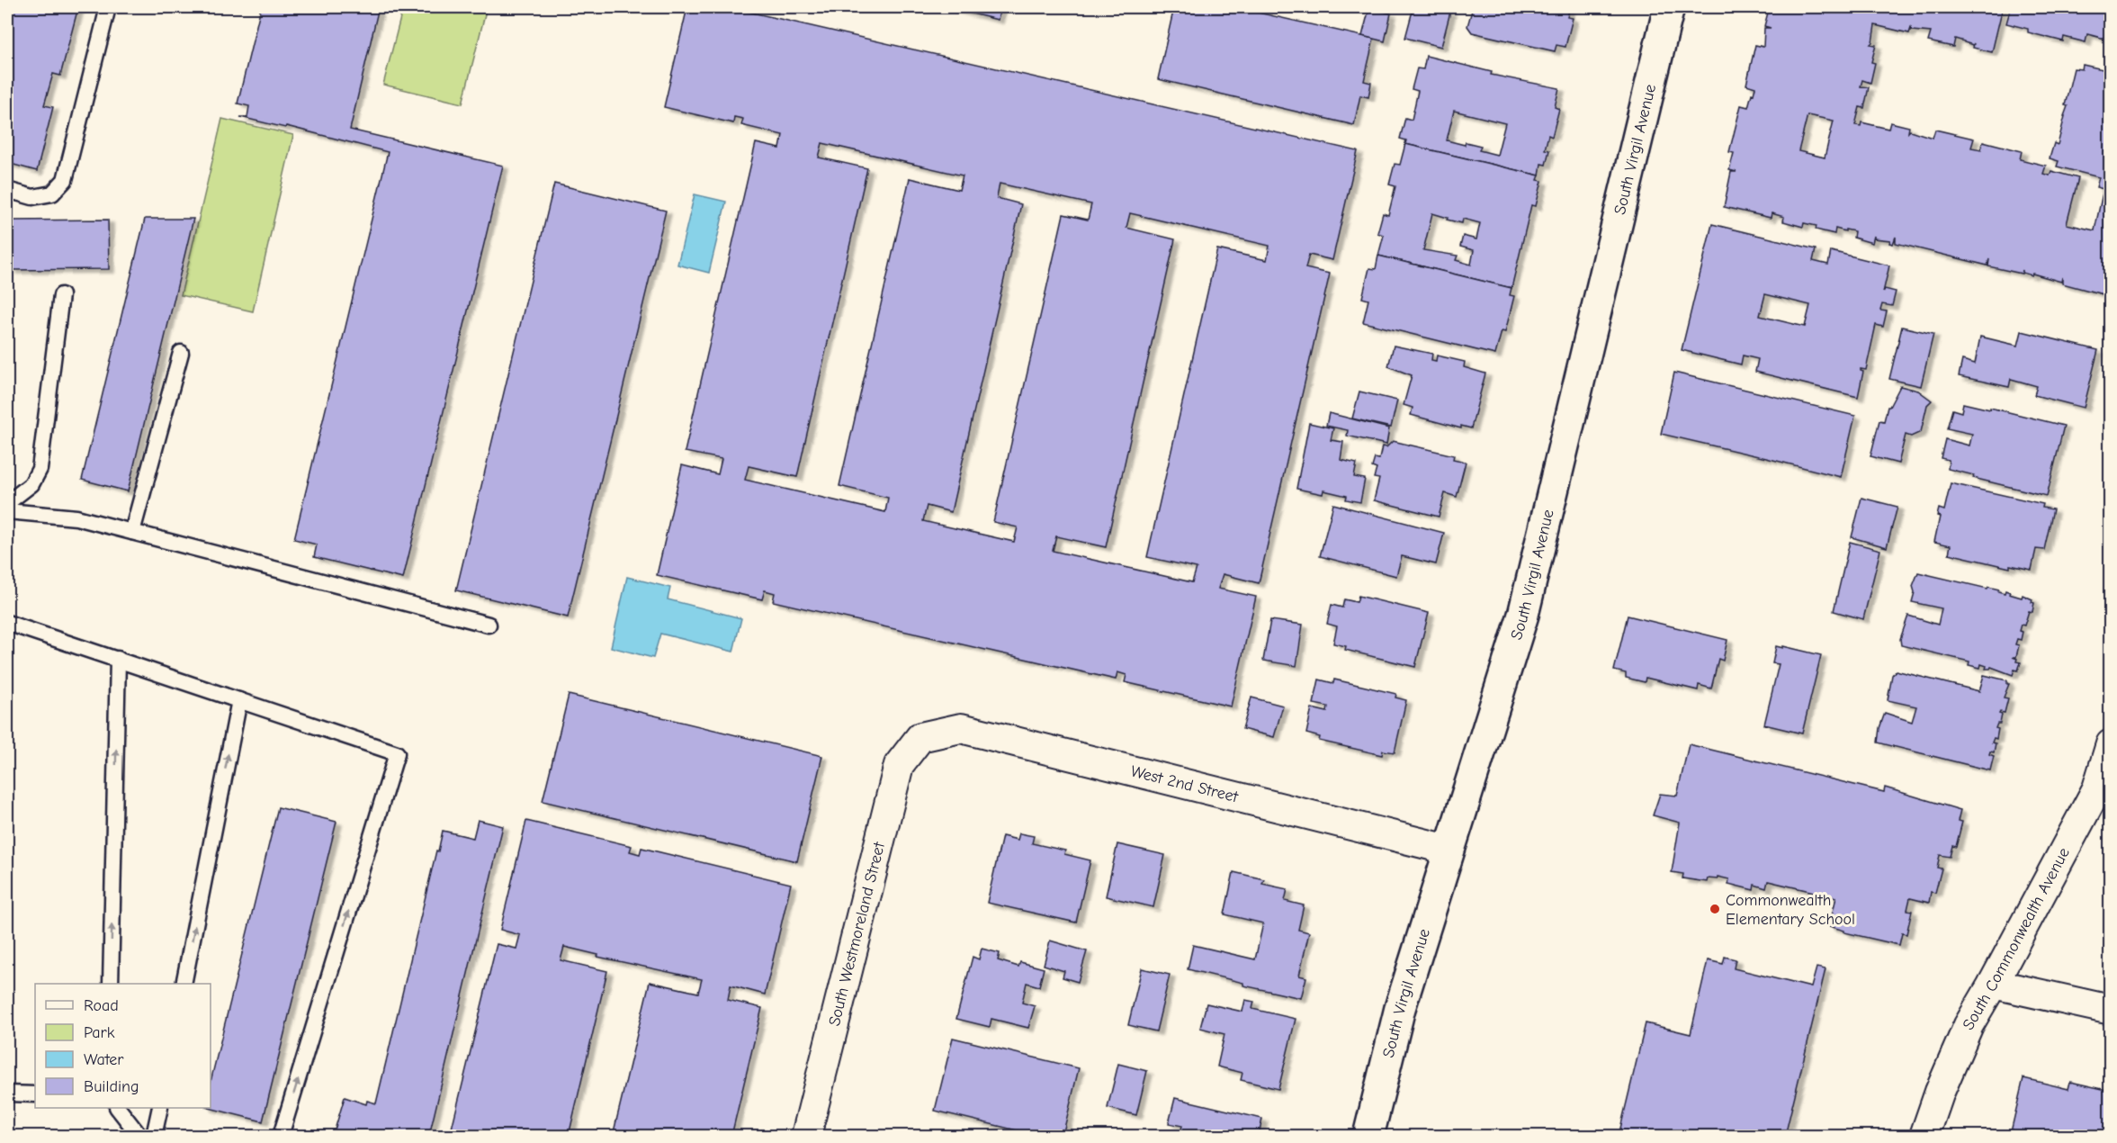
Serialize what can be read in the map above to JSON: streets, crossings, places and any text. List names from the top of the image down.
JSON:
{
  "streets": {
    "main road": ["South Virgil Avenue"],
    "street": ["West 2nd Street", "South Westmoreland Street", "South Commonwealth Avenue"]
  },
  "crossings": [
    ["South Virgil Avenue", "West 2nd Street"],
    ["West 2nd Street", "South Westmoreland Street"]
  ],
  "places": ["Commonwealth Elementary School"],
  "legend": [
    "Road",
    "Park",
    "Water",
    "Building"
  ]
}
